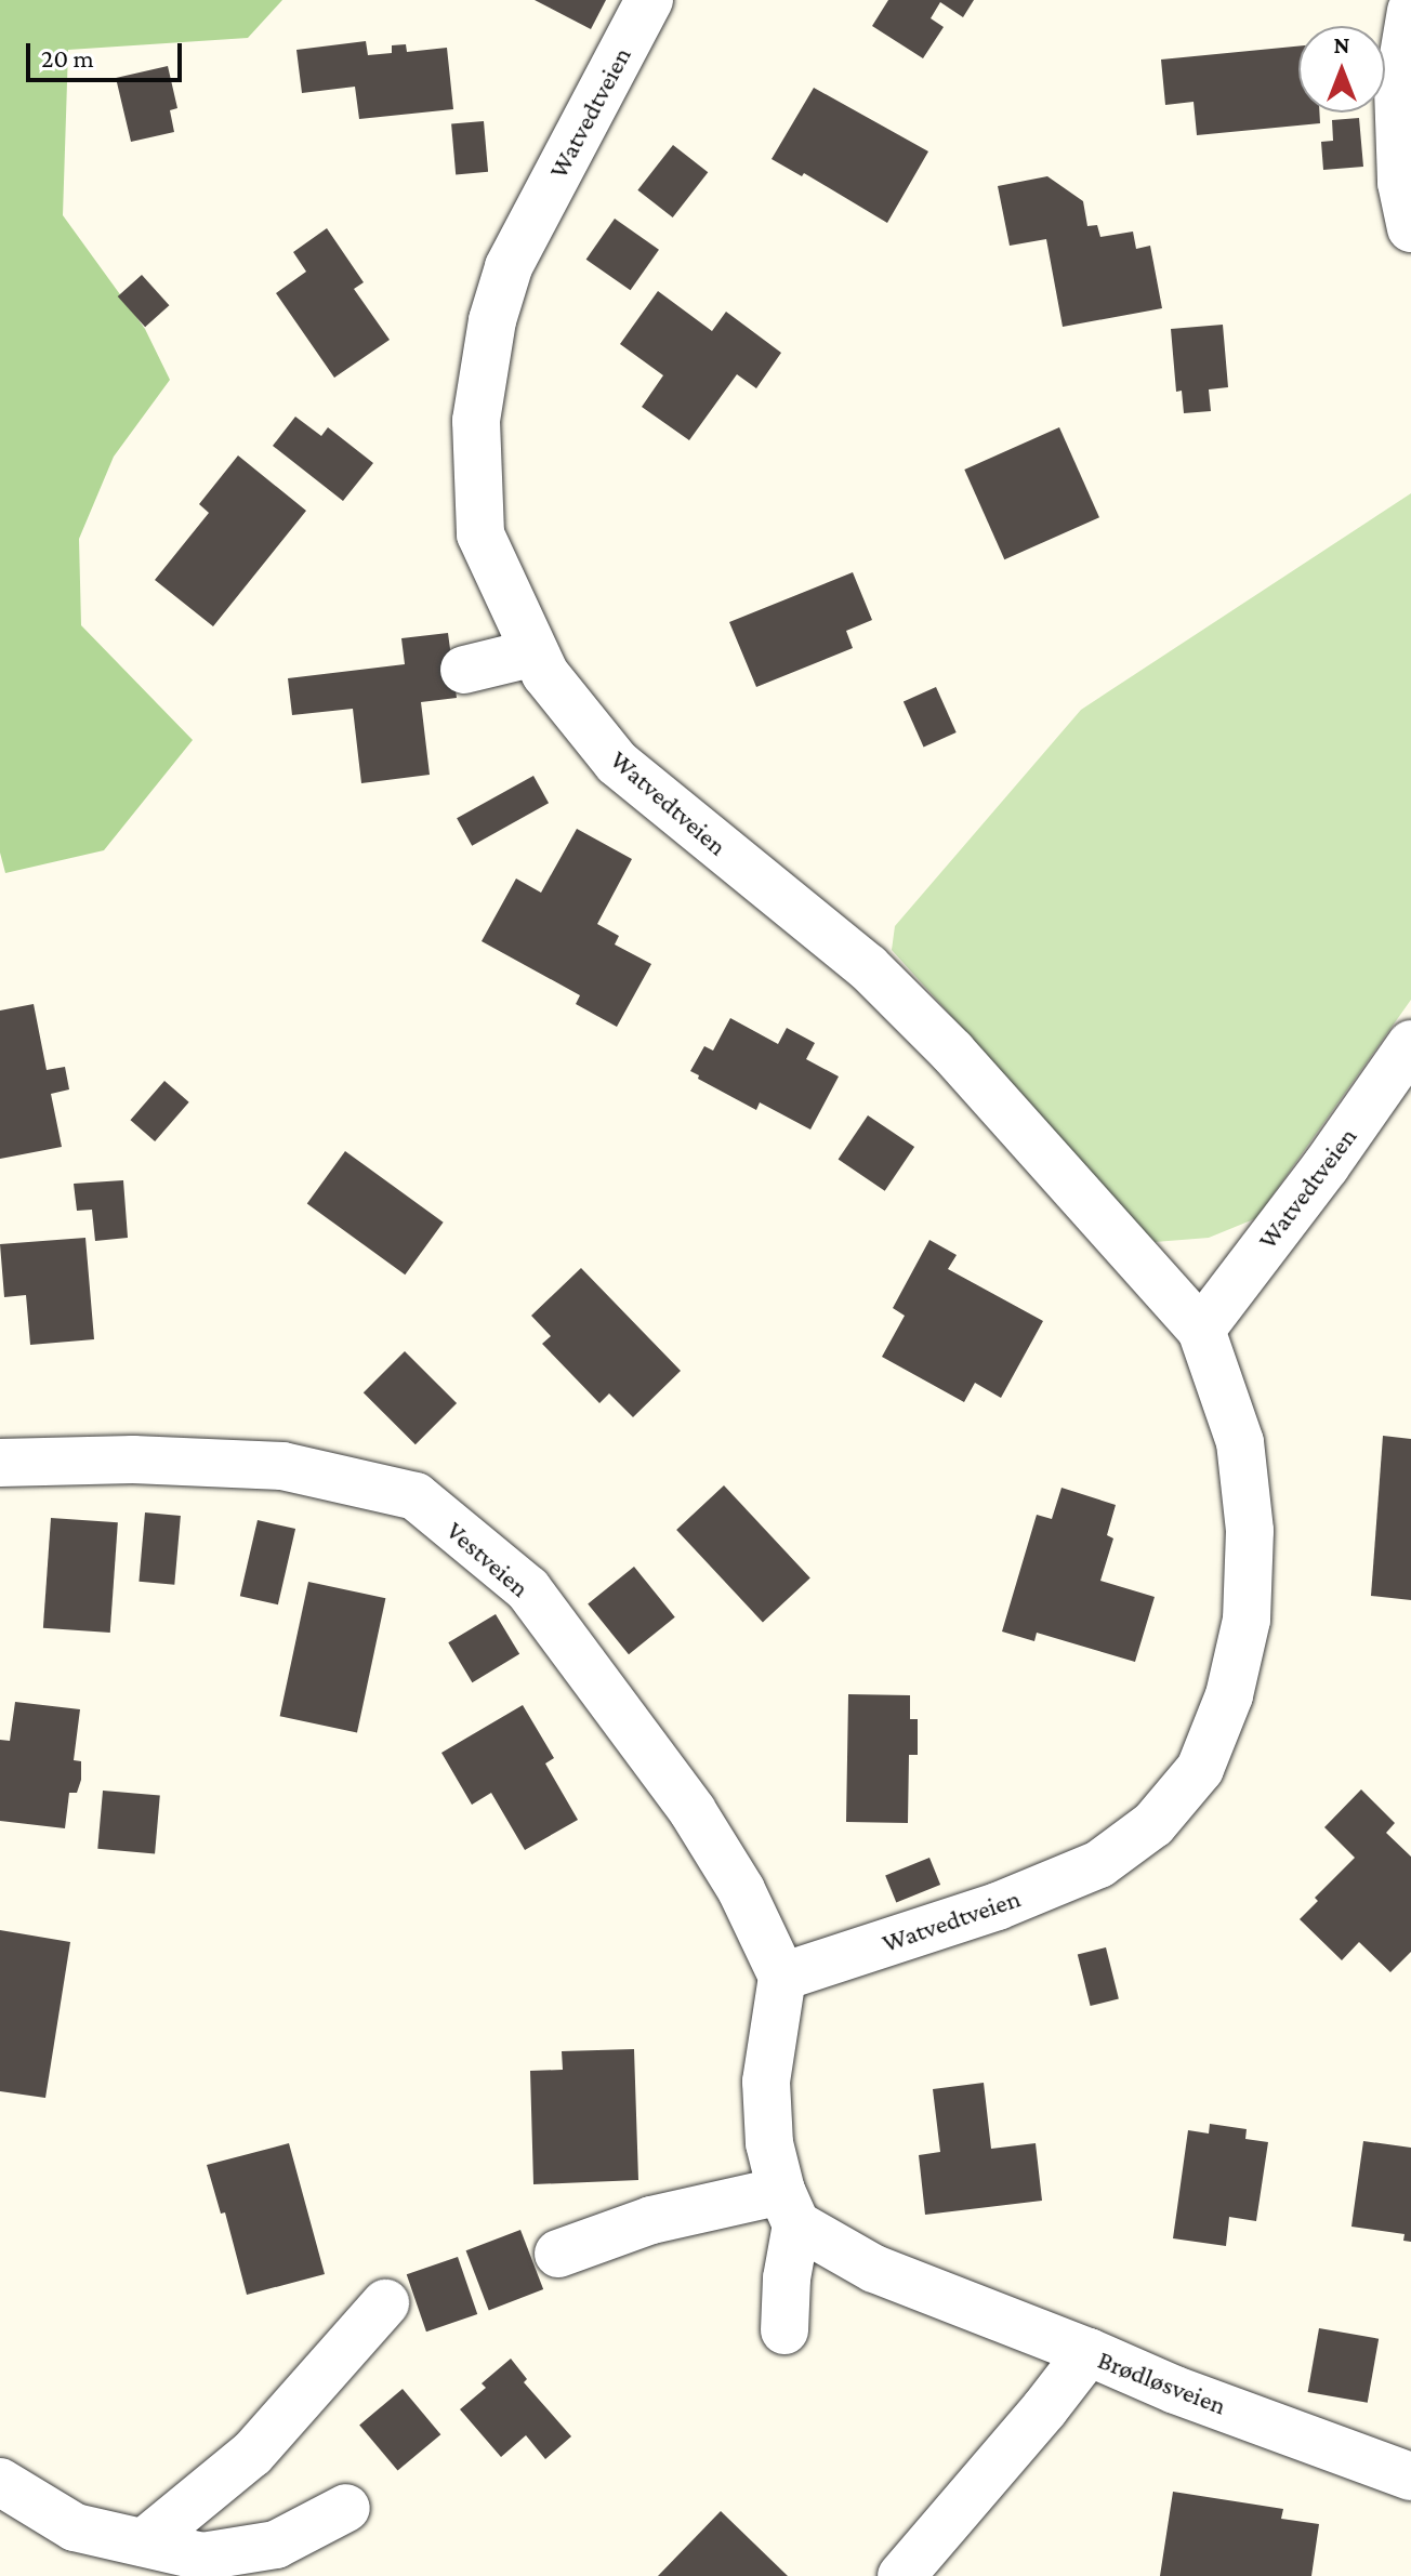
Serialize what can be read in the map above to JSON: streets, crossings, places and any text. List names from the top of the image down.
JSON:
{
  "streets": {
    "street": ["Watvedtveien", "Vestveien", "Brødløsveien"]
  },
  "crossings": [
    ["Watvedtveien", "Vestveien"]
  ],
  "scale_bar": "20 m",
  "north": "top"
}
